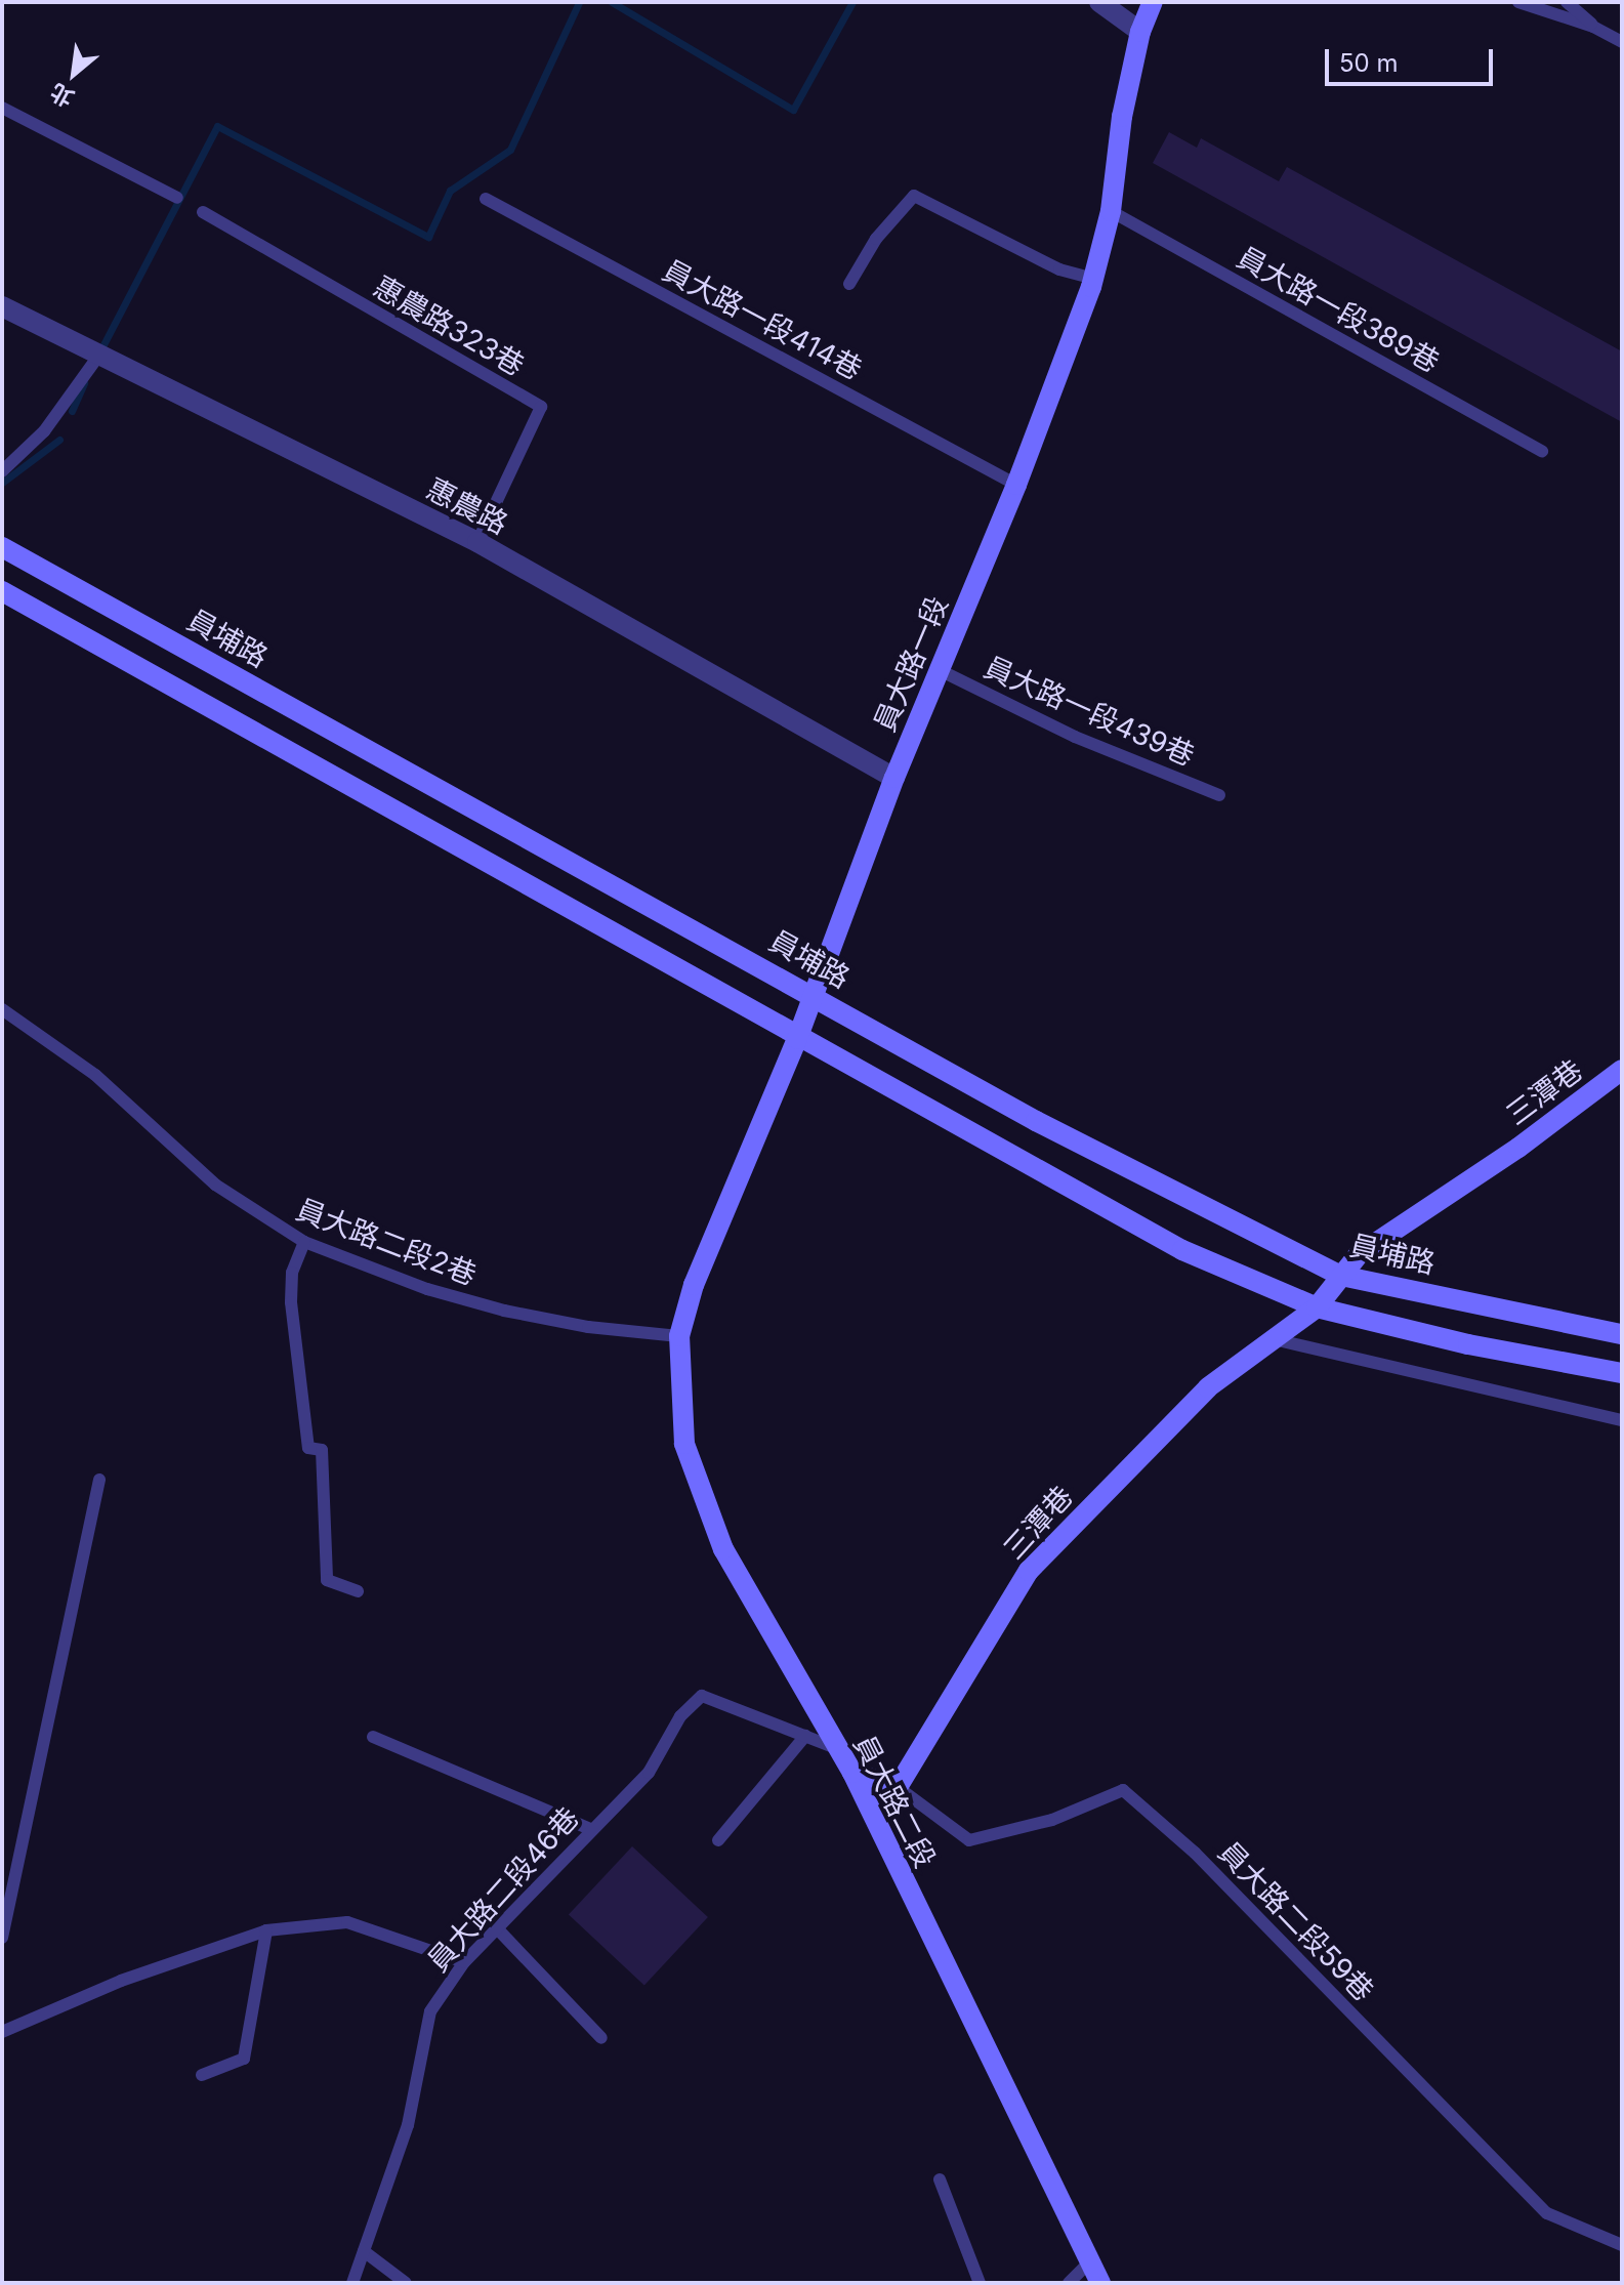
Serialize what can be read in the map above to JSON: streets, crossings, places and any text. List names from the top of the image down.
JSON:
{
  "streets": {
    "street": [
      "惠農路",
      "員埔路",
      "員大路一段",
      "三潭巷",
      "員大路二段"
    ],
    "lane": [
      "員大路一段389巷",
      "員大路一段414巷",
      "惠農路323巷",
      "員大路一段439巷",
      "員大路二段2巷",
      "員大路二段46巷",
      "員大路二段59巷"
    ]
  },
  "crossings": [
    ["員大路一段389巷", "員大路一段"],
    ["員大路一段414巷", "員大路一段"],
    ["惠農路323巷", "惠農路"],
    ["惠農路", "員大路一段"],
    ["員埔路", "員大路一段"],
    ["員埔路", "三潭巷"],
    ["員大路一段", "員大路一段439巷"],
    ["員大路一段", "員大路二段2巷"],
    ["員大路一段", "員大路二段"],
    ["三潭巷", "員大路二段59巷"],
    ["員大路二段2巷", "員大路二段"],
    ["員大路二段", "員大路二段46巷"]
  ],
  "scale_bar": "50 m",
  "north": "bottom left"
}
